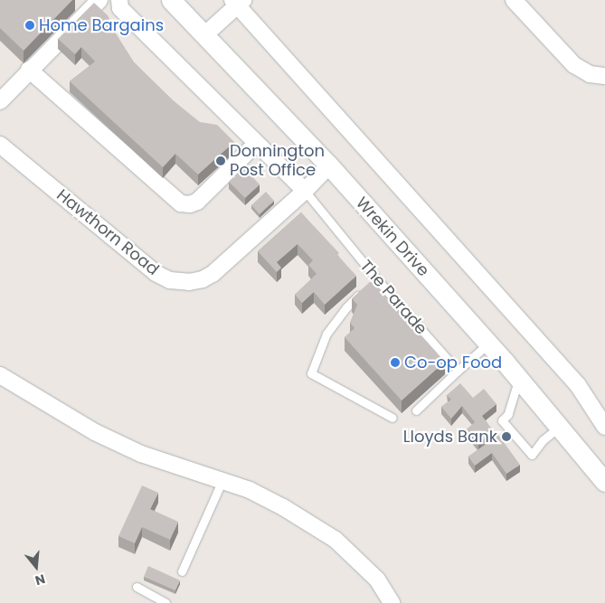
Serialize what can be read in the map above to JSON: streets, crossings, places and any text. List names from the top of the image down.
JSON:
{
  "streets": {
    "street": ["Hawthorn Road", "Wrekin Drive", "The Parade"]
  },
  "crossings": [
    ["Hawthorn Road", "The Parade"]
  ],
  "places": [
    "Home Bargains",
    "Donnington Post Office",
    "Co-op Food",
    "Lloyds Bank"
  ],
  "north": "bottom"
}
